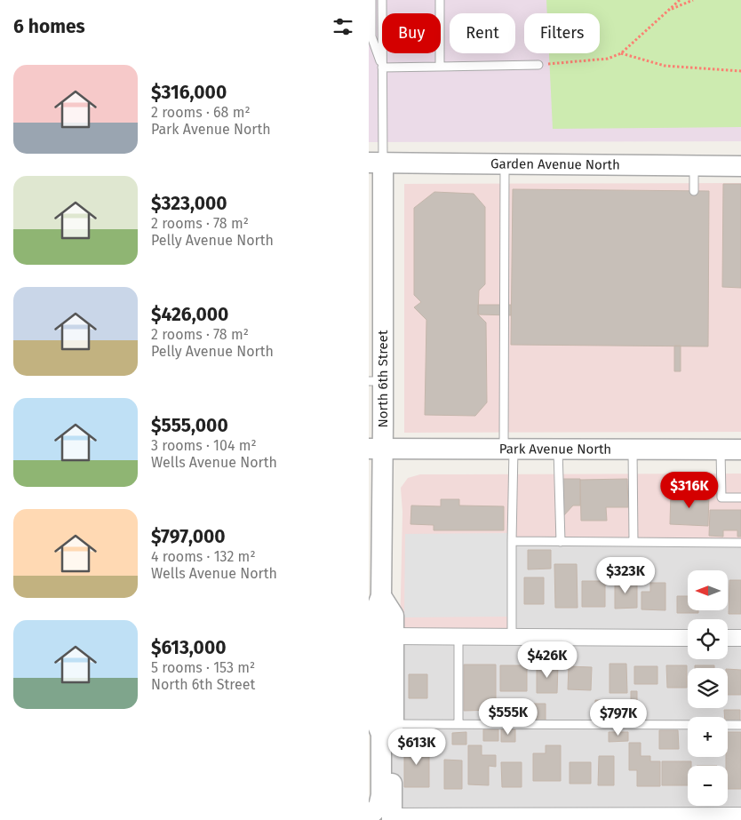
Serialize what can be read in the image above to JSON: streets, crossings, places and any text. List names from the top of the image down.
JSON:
{
  "streets": {
    "street": ["Garden Avenue North", "North 6th Street", "Park Avenue North"]
  },
  "crossings": [
    ["Garden Avenue North", "North 6th Street"],
    ["North 6th Street", "Park Avenue North"]
  ],
  "north": "left",
  "page": {
    "heading": "6 homes",
    "chip": ["Buy", "Rent", "Filters"],
    "list": [
      {
        "name": "$316,000",
        "note": "2 rooms · 68 m² · Park Avenue North"
      },
      {
        "name": "$323,000",
        "note": "2 rooms · 78 m² · Pelly Avenue North"
      },
      {
        "name": "$426,000",
        "note": "2 rooms · 78 m² · Pelly Avenue North"
      },
      {
        "name": "$555,000",
        "note": "3 rooms · 104 m² · Wells Avenue North"
      },
      {
        "name": "$797,000",
        "note": "4 rooms · 132 m² · Wells Avenue North"
      },
      {
        "name": "$613,000",
        "note": "5 rooms · 153 m² · North 6th Street"
      }
    ],
    "price": [
      "$316K",
      "$323K",
      "$426K",
      "$555K",
      "$797K",
      "$613K"
    ],
    "map_buttons": ["+", "−"]
  }
}
